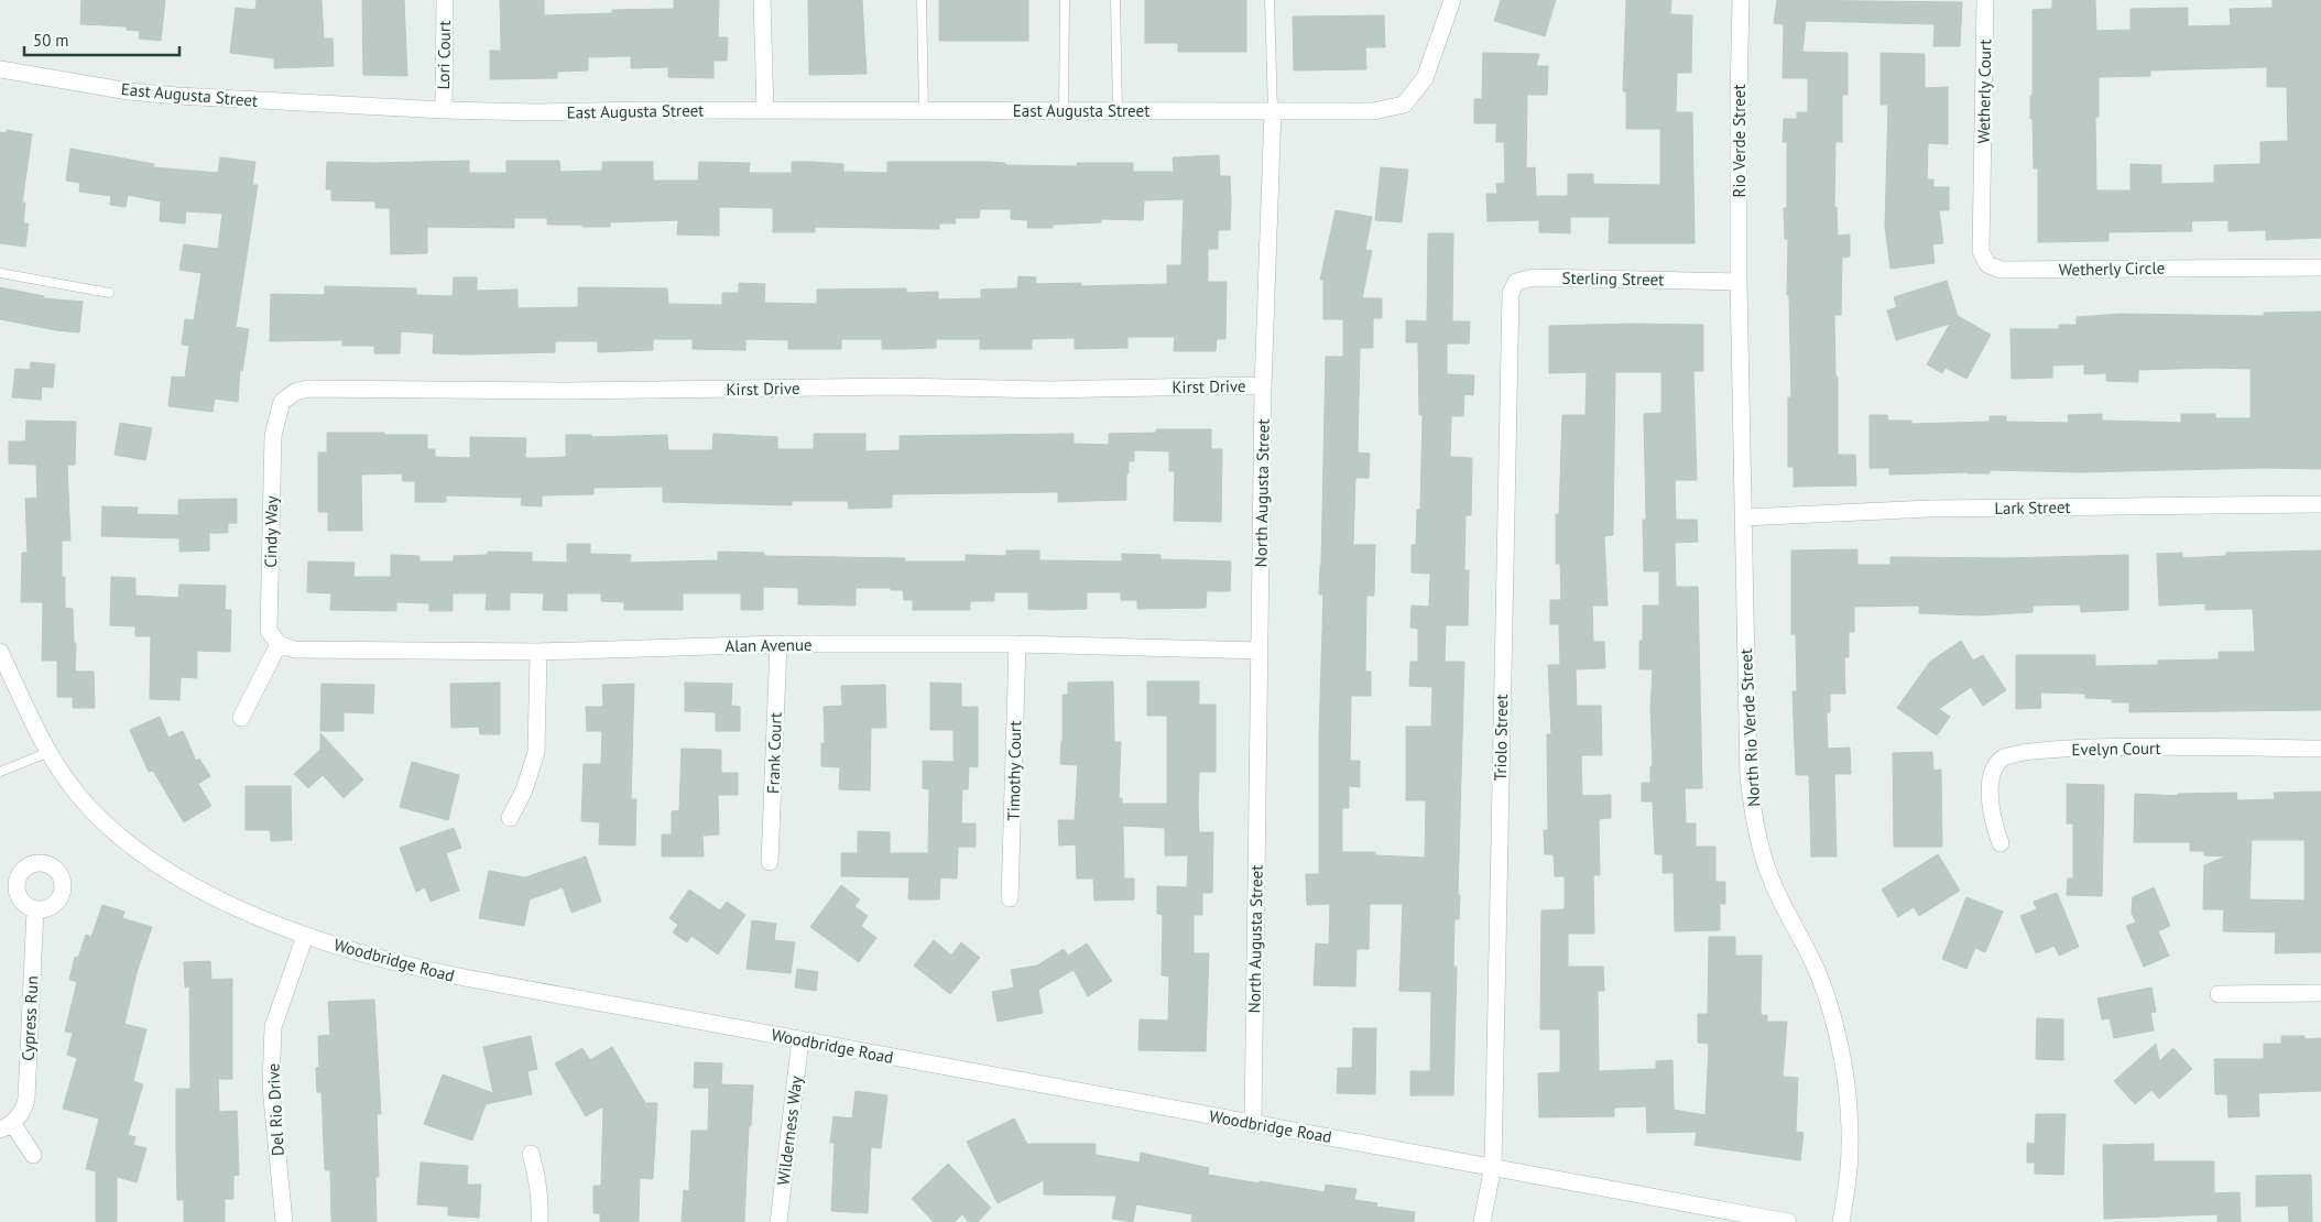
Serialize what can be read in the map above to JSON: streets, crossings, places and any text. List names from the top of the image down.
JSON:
{
  "streets": {
    "street": [
      "Lori Court",
      "Wetherly Court",
      "East Augusta Street",
      "Rio Verde Street",
      "Wetherly Circle",
      "Sterling Street",
      "Kirst Drive",
      "North Augusta Street",
      "Lark Street",
      "Cindy Way",
      "Alan Avenue",
      "North Rio Verde Street",
      "Triolo Street",
      "Evelyn Court",
      "Frank Court",
      "Timothy Court",
      "Woodbridge Road",
      "Cypress Run",
      "Del Rio Drive",
      "Wilderness Way"
    ]
  },
  "crossings": [
    ["Lori Court", "East Augusta Street"],
    ["Wetherly Court", "Wetherly Circle"],
    ["East Augusta Street", "North Augusta Street"],
    ["Rio Verde Street", "Sterling Street"],
    ["Rio Verde Street", "North Rio Verde Street"],
    ["Sterling Street", "North Rio Verde Street"],
    ["Sterling Street", "Triolo Street"],
    ["Kirst Drive", "North Augusta Street"],
    ["Kirst Drive", "Cindy Way"],
    ["North Augusta Street", "Alan Avenue"],
    ["North Augusta Street", "Woodbridge Road"],
    ["Lark Street", "North Rio Verde Street"],
    ["Cindy Way", "Alan Avenue"],
    ["Alan Avenue", "Frank Court"],
    ["Alan Avenue", "Timothy Court"],
    ["Triolo Street", "Woodbridge Road"],
    ["Woodbridge Road", "Del Rio Drive"],
    ["Woodbridge Road", "Wilderness Way"]
  ],
  "scale_bar": "50 m"
}
